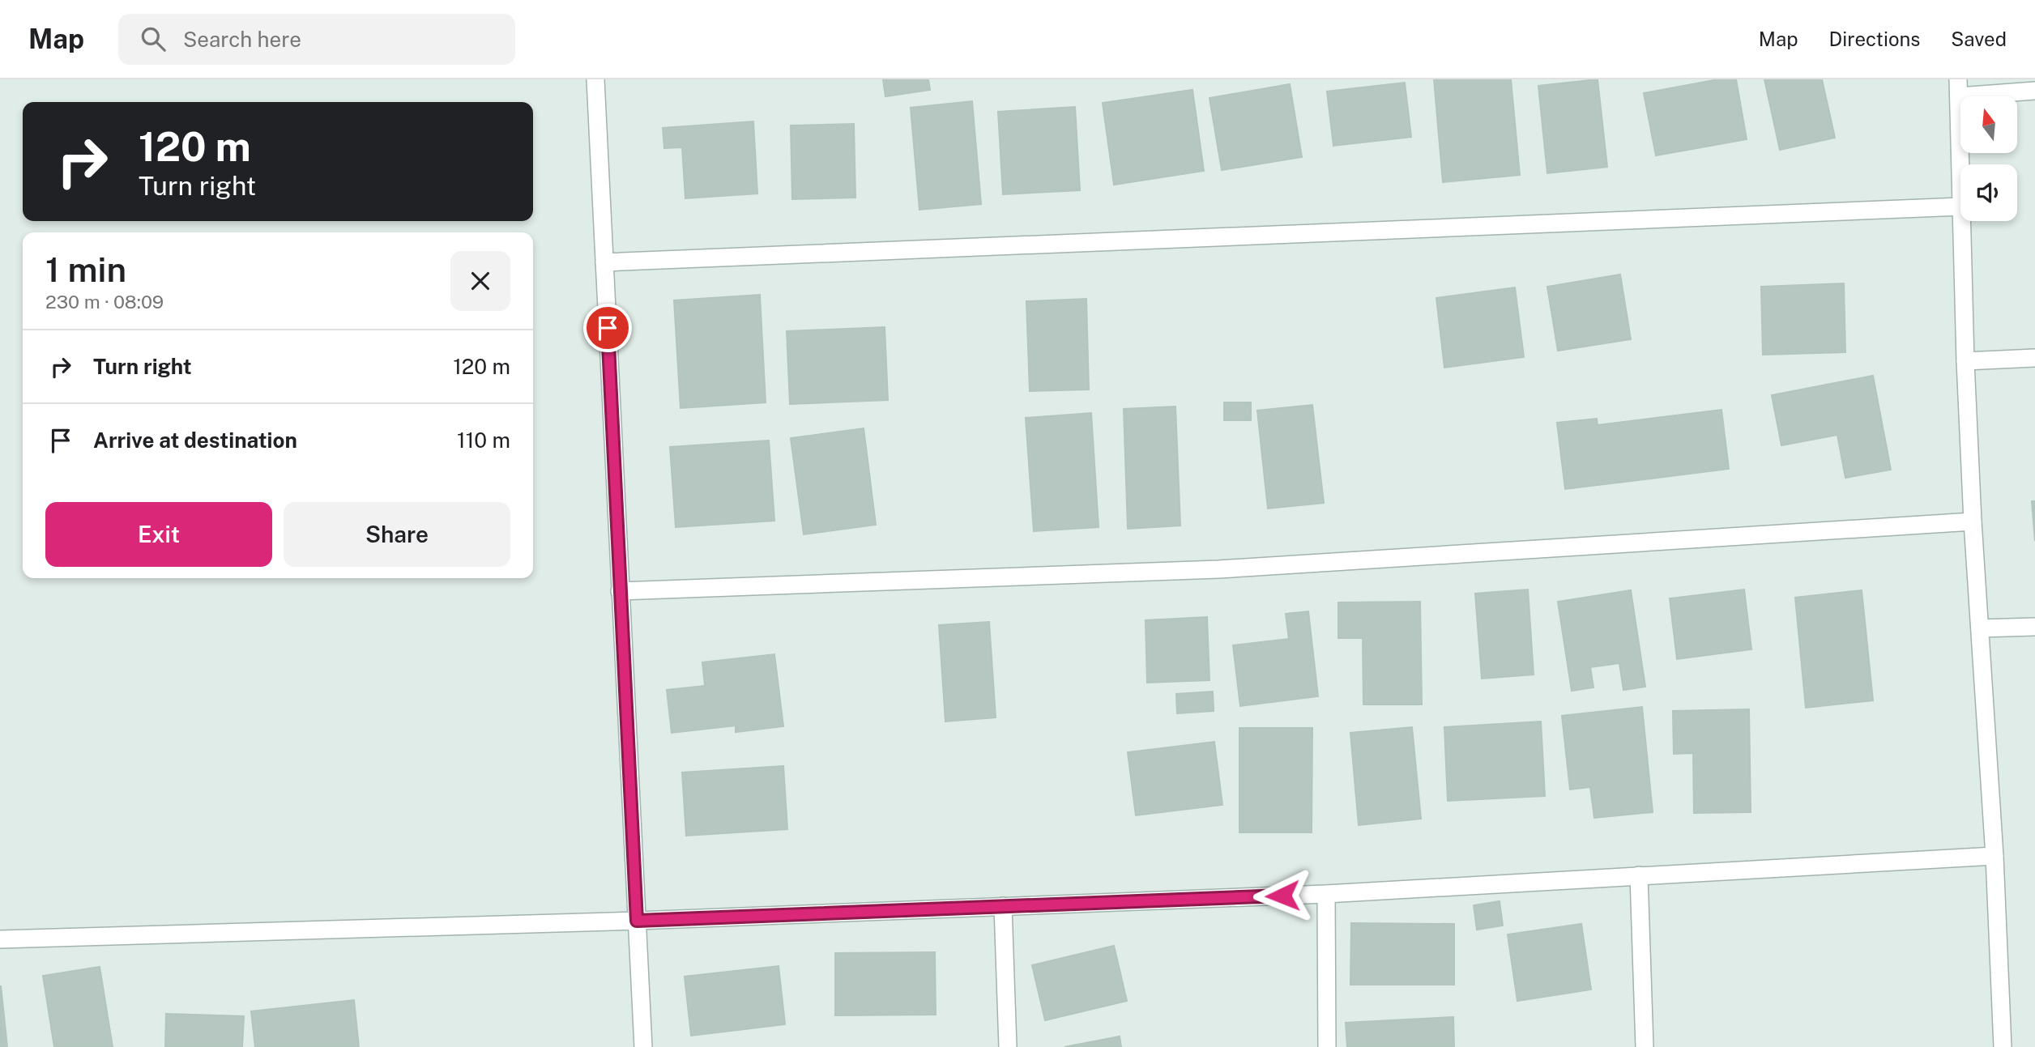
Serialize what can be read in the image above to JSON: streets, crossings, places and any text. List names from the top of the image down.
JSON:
{
  "north": "top",
  "page": {
    "header": "Map",
    "search": "Search here",
    "nav": ["Map", "Directions", "Saved"],
    "turn": ["120 m", "Turn right"],
    "heading": ["1 min", "230 m · 08:09"],
    "list": [
      {
        "name": "Turn right",
        "value": "120 m"
      },
      {
        "name": "Arrive at destination",
        "value": "110 m"
      }
    ],
    "buttons": ["Exit", "Share"]
  }
}
